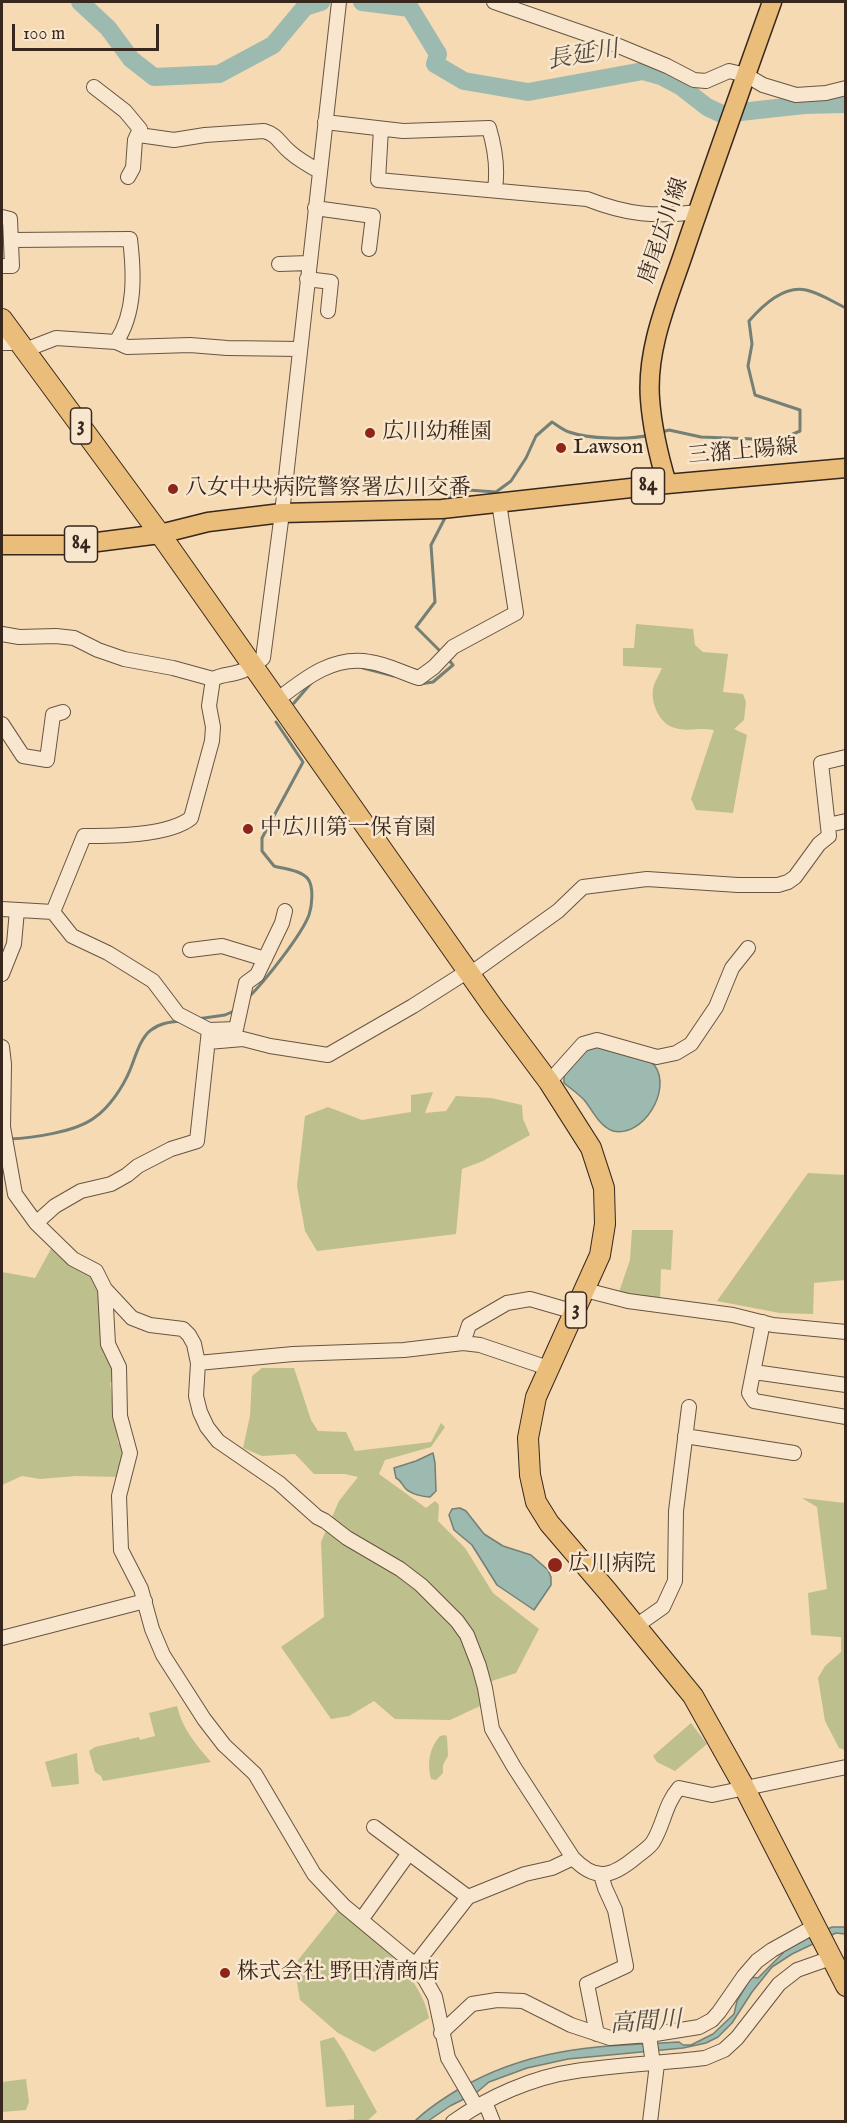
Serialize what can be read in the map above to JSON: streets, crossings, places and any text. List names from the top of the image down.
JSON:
{
  "streets": {
    "highway": ["3"],
    "main road": ["唐尾広川線", "三潴上陽線", "84"]
  },
  "crossings": [
    ["唐尾広川線", "三潴上陽線"],
    ["3", "三潴上陽線"]
  ],
  "water": ["長延川", "高間川"],
  "places": [
    "広川幼稚園",
    "Lawson",
    "八女中央病院警察署広川交番",
    "中広川第一保育園",
    "広川病院",
    "株式会社 野田清商店"
  ],
  "scale_bar": "100 m"
}
